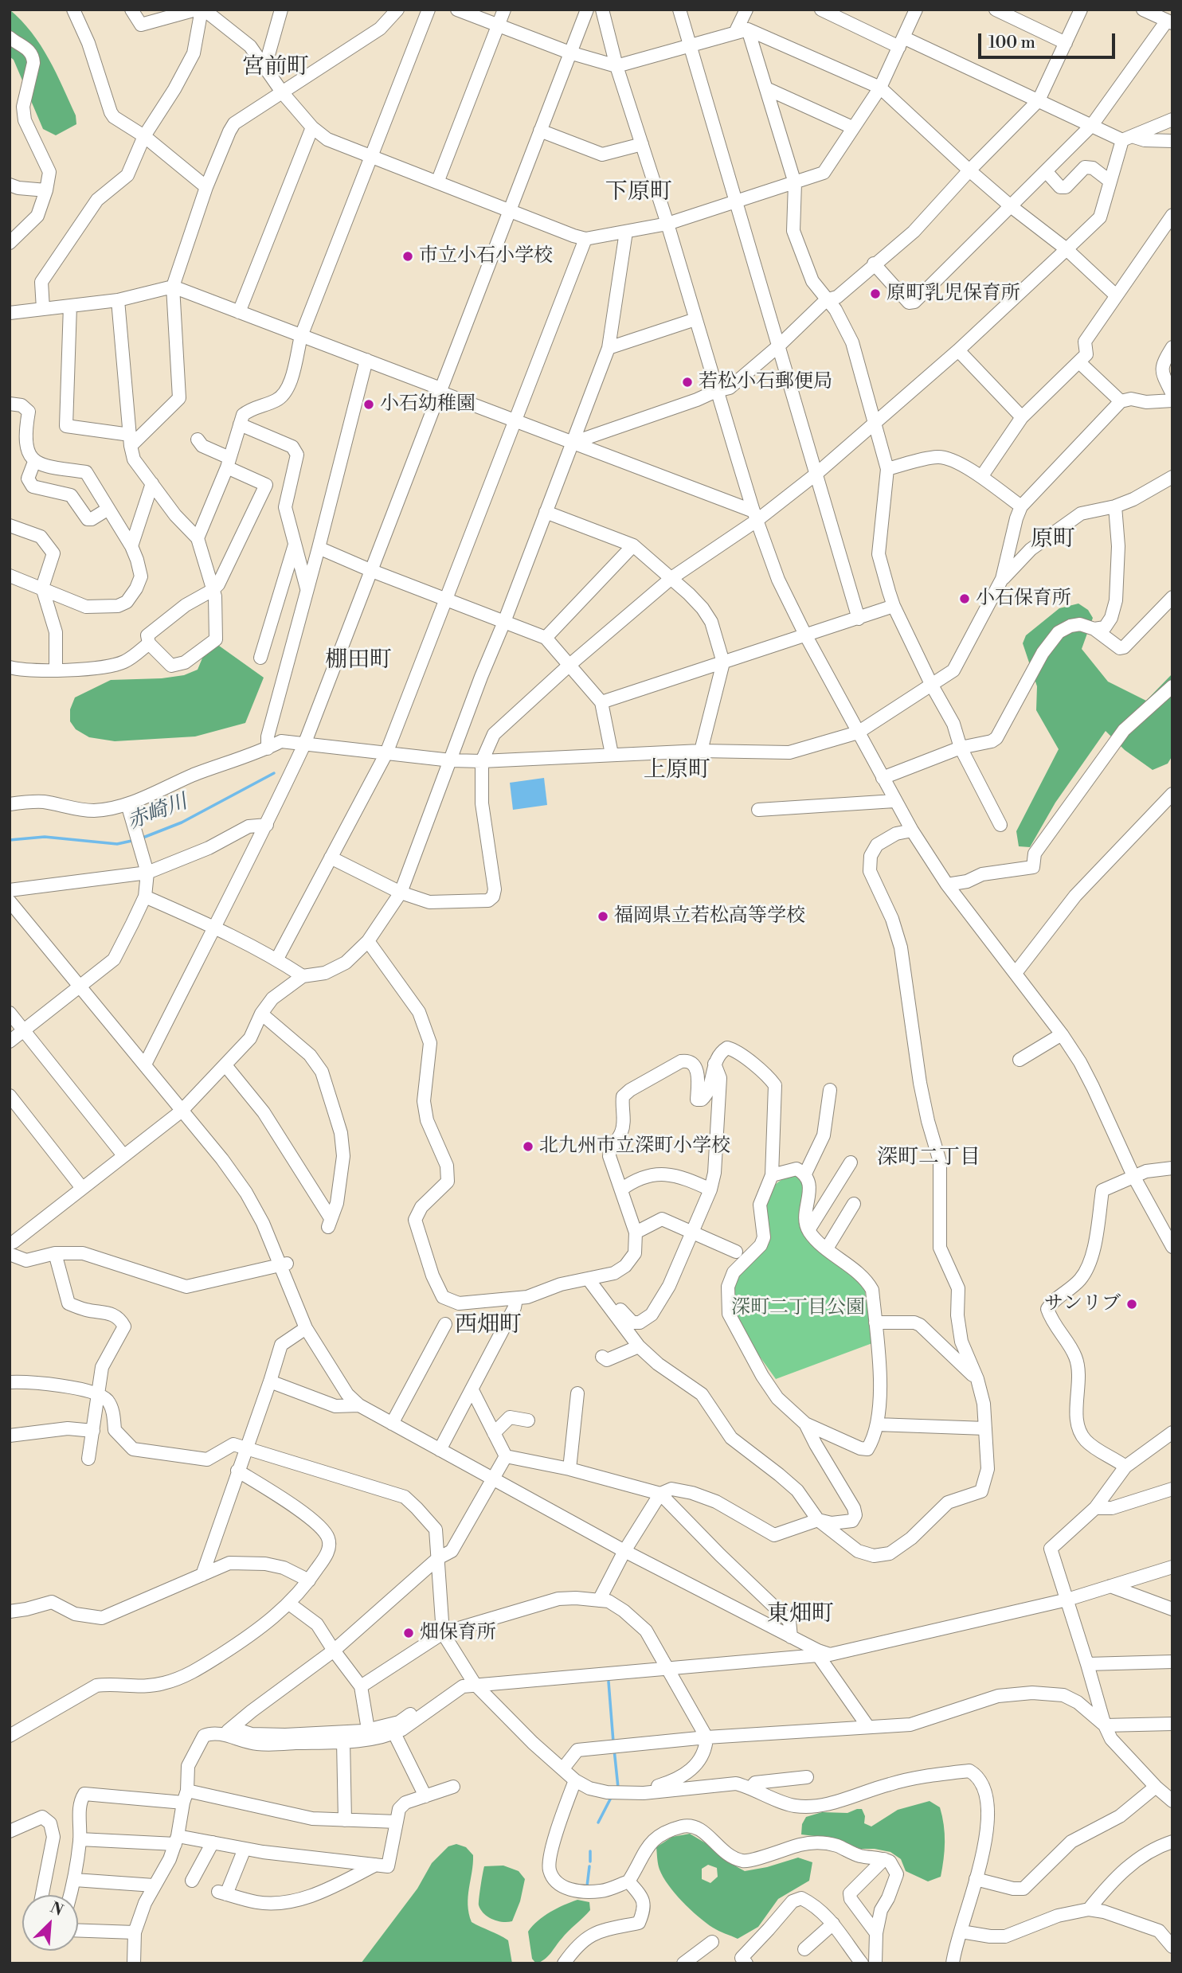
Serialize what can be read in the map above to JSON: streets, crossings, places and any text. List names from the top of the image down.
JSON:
{
  "districts": [
    "宮前町",
    "下原町",
    "原町",
    "棚田町",
    "上原町",
    "深町二丁目",
    "西畑町",
    "東畑町"
  ],
  "water": ["赤崎川"],
  "parks": ["深町二丁目公園"],
  "places": [
    "市立小石小学校",
    "原町乳児保育所",
    "若松小石郵便局",
    "小石幼稚園",
    "小石保育所",
    "福岡県立若松高等学校",
    "北九州市立深町小学校",
    "サンリブ",
    "畑保育所"
  ],
  "scale_bar": "100 m",
  "north": "top right"
}
